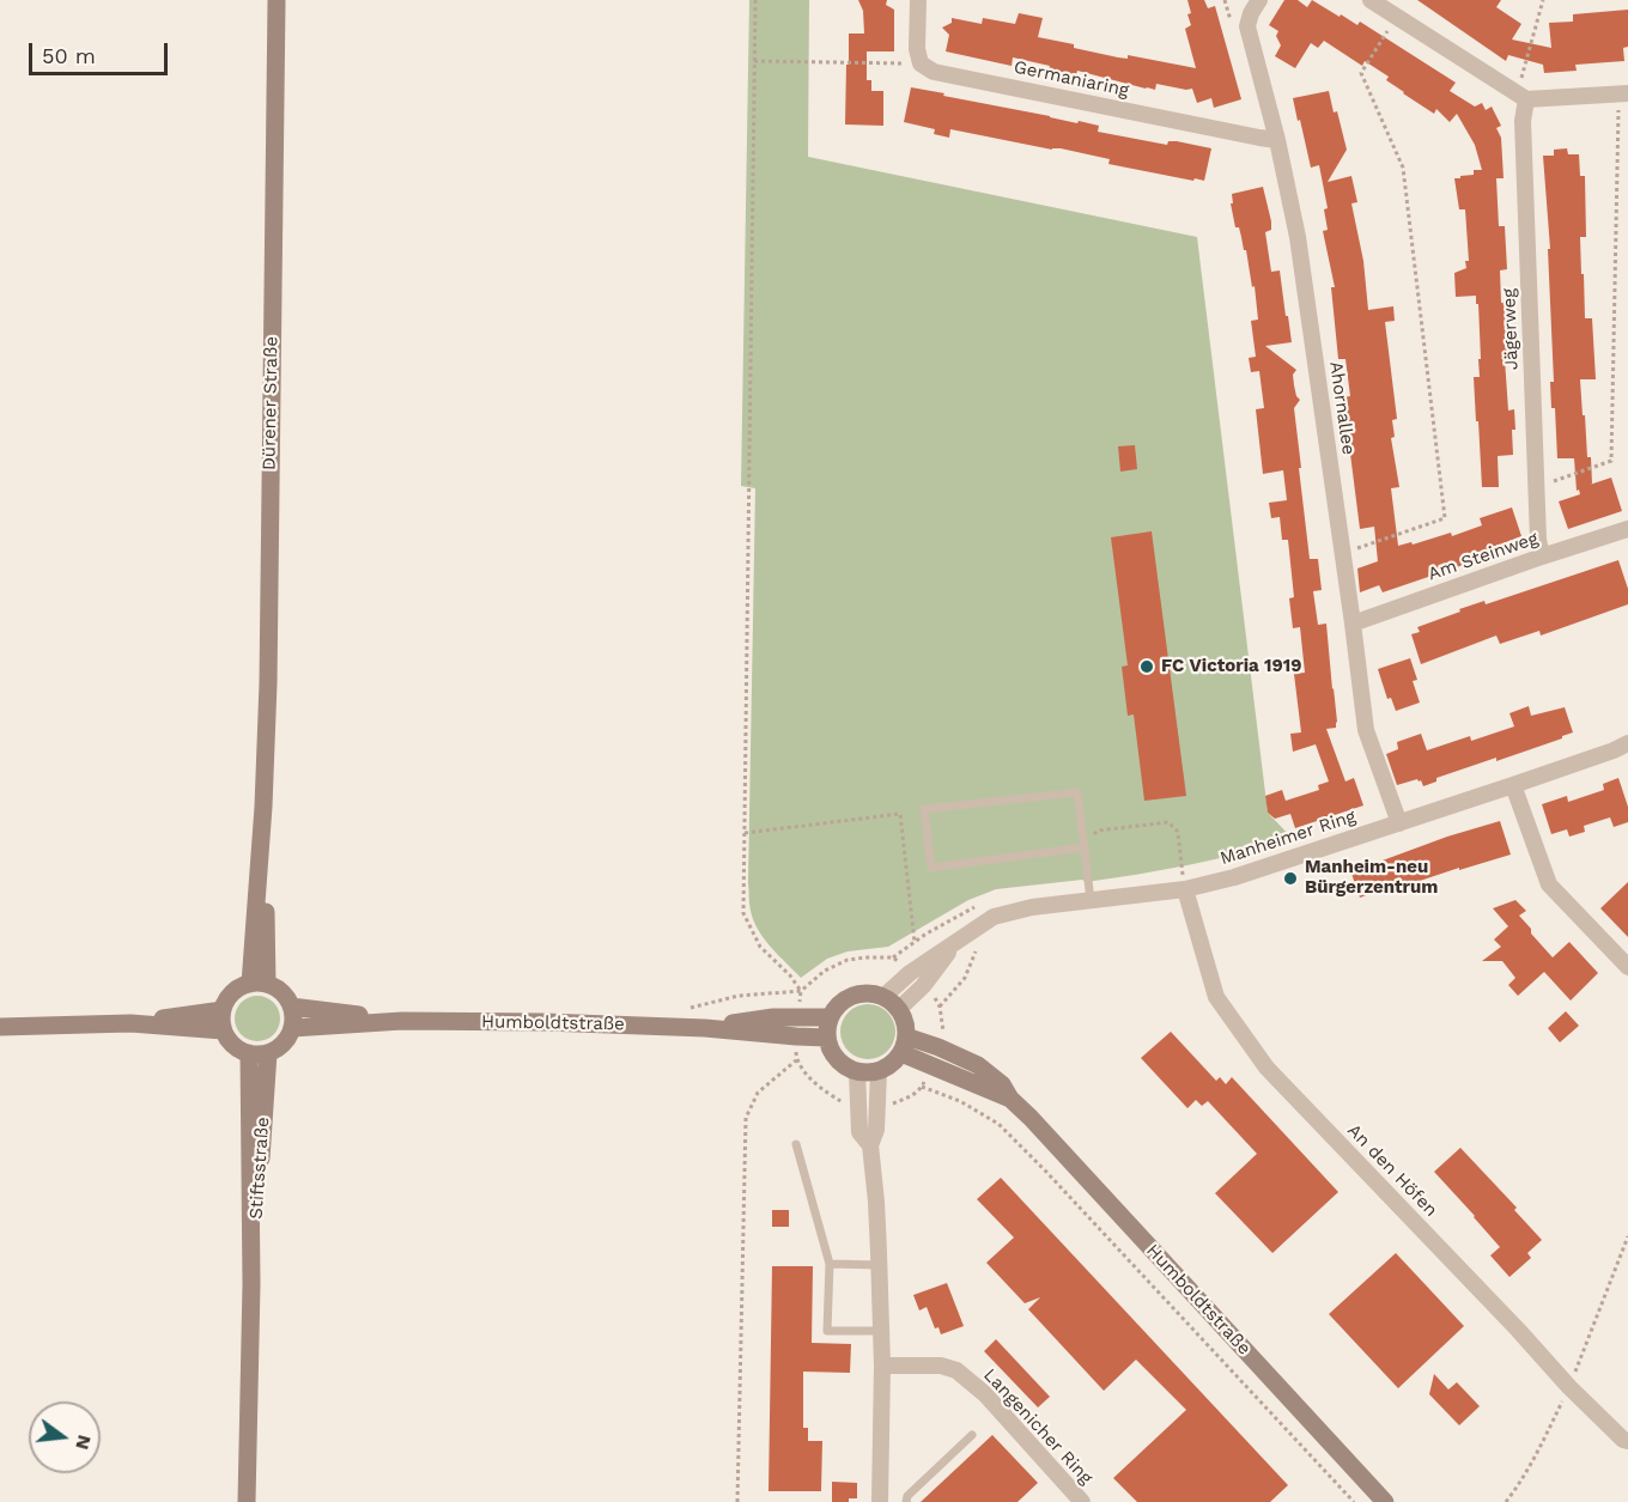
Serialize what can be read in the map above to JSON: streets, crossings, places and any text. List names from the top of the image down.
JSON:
{
  "streets": {
    "street": [
      "Germaniaring",
      "Jägerweg",
      "Dürener Straße",
      "Ahornallee",
      "Am Steinweg",
      "Manheimer Ring",
      "Humboldtstraße",
      "Stiftsstraße",
      "An den Höfen",
      "Langenicher Ring"
    ]
  },
  "crossings": [
    ["Germaniaring", "Ahornallee"],
    ["Jägerweg", "Am Steinweg"],
    ["Dürener Straße", "Humboldtstraße"],
    ["Dürener Straße", "Stiftsstraße"],
    ["Ahornallee", "Am Steinweg"],
    ["Ahornallee", "Manheimer Ring"],
    ["Manheimer Ring", "Humboldtstraße"],
    ["Manheimer Ring", "An den Höfen"],
    ["Humboldtstraße", "Stiftsstraße"]
  ],
  "places": ["FC Victoria 1919", "Manheim-neu Bürgerzentrum"],
  "scale_bar": "50 m",
  "north": "right"
}
